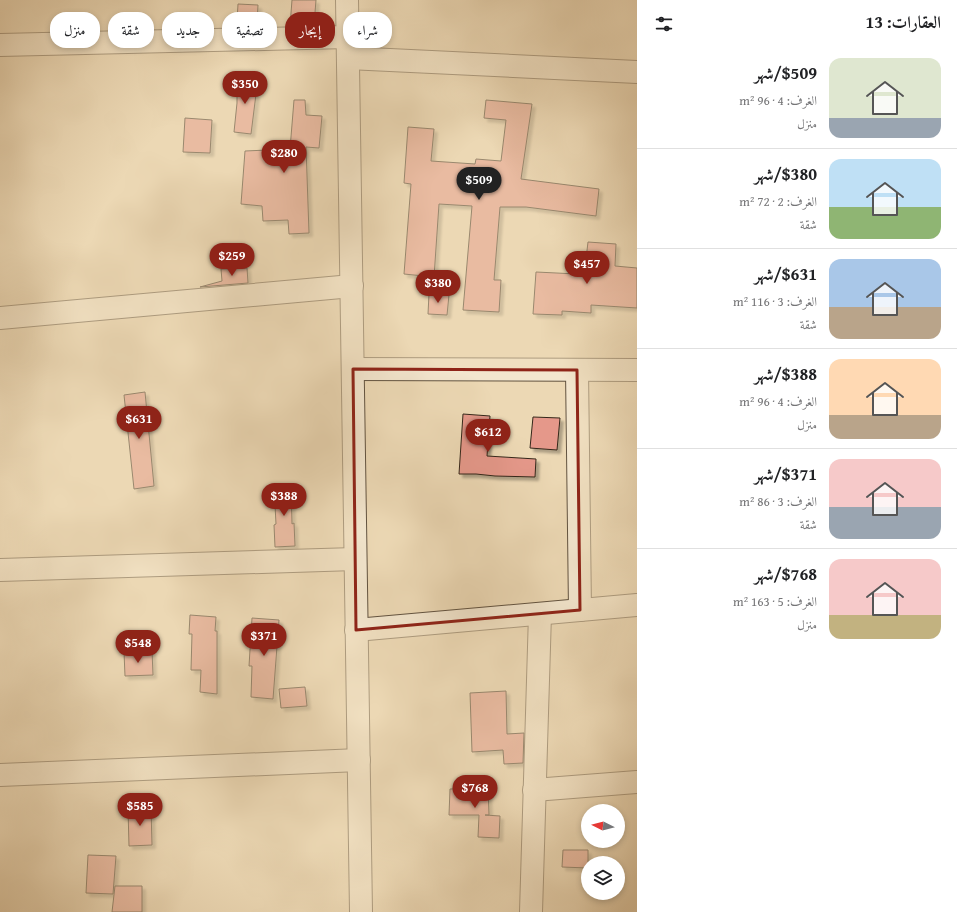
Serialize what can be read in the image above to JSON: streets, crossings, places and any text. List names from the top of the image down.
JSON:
{
  "north": "left",
  "page": {
    "heading": "العقارات: 13",
    "chip": [
      "شراء",
      "إيجار",
      "تصفية",
      "جديد",
      "شقة",
      "منزل"
    ],
    "list": [
      {
        "name": "$509/شهر",
        "note": "الغرف: 4 · 96 m² · منزل"
      },
      {
        "name": "$380/شهر",
        "note": "الغرف: 2 · 72 m² · شقة"
      },
      {
        "name": "$631/شهر",
        "note": "الغرف: 3 · 116 m² · شقة"
      },
      {
        "name": "$388/شهر",
        "note": "الغرف: 4 · 96 m² · منزل"
      },
      {
        "name": "$371/شهر",
        "note": "الغرف: 3 · 86 m² · شقة"
      },
      {
        "name": "$768/شهر",
        "note": "الغرف: 5 · 163 m² · منزل"
      }
    ],
    "price": [
      "$350",
      "$280",
      "$509",
      "$259",
      "$457",
      "$380",
      "$631",
      "$612",
      "$388",
      "$371",
      "$548",
      "$768",
      "$585"
    ]
  }
}
